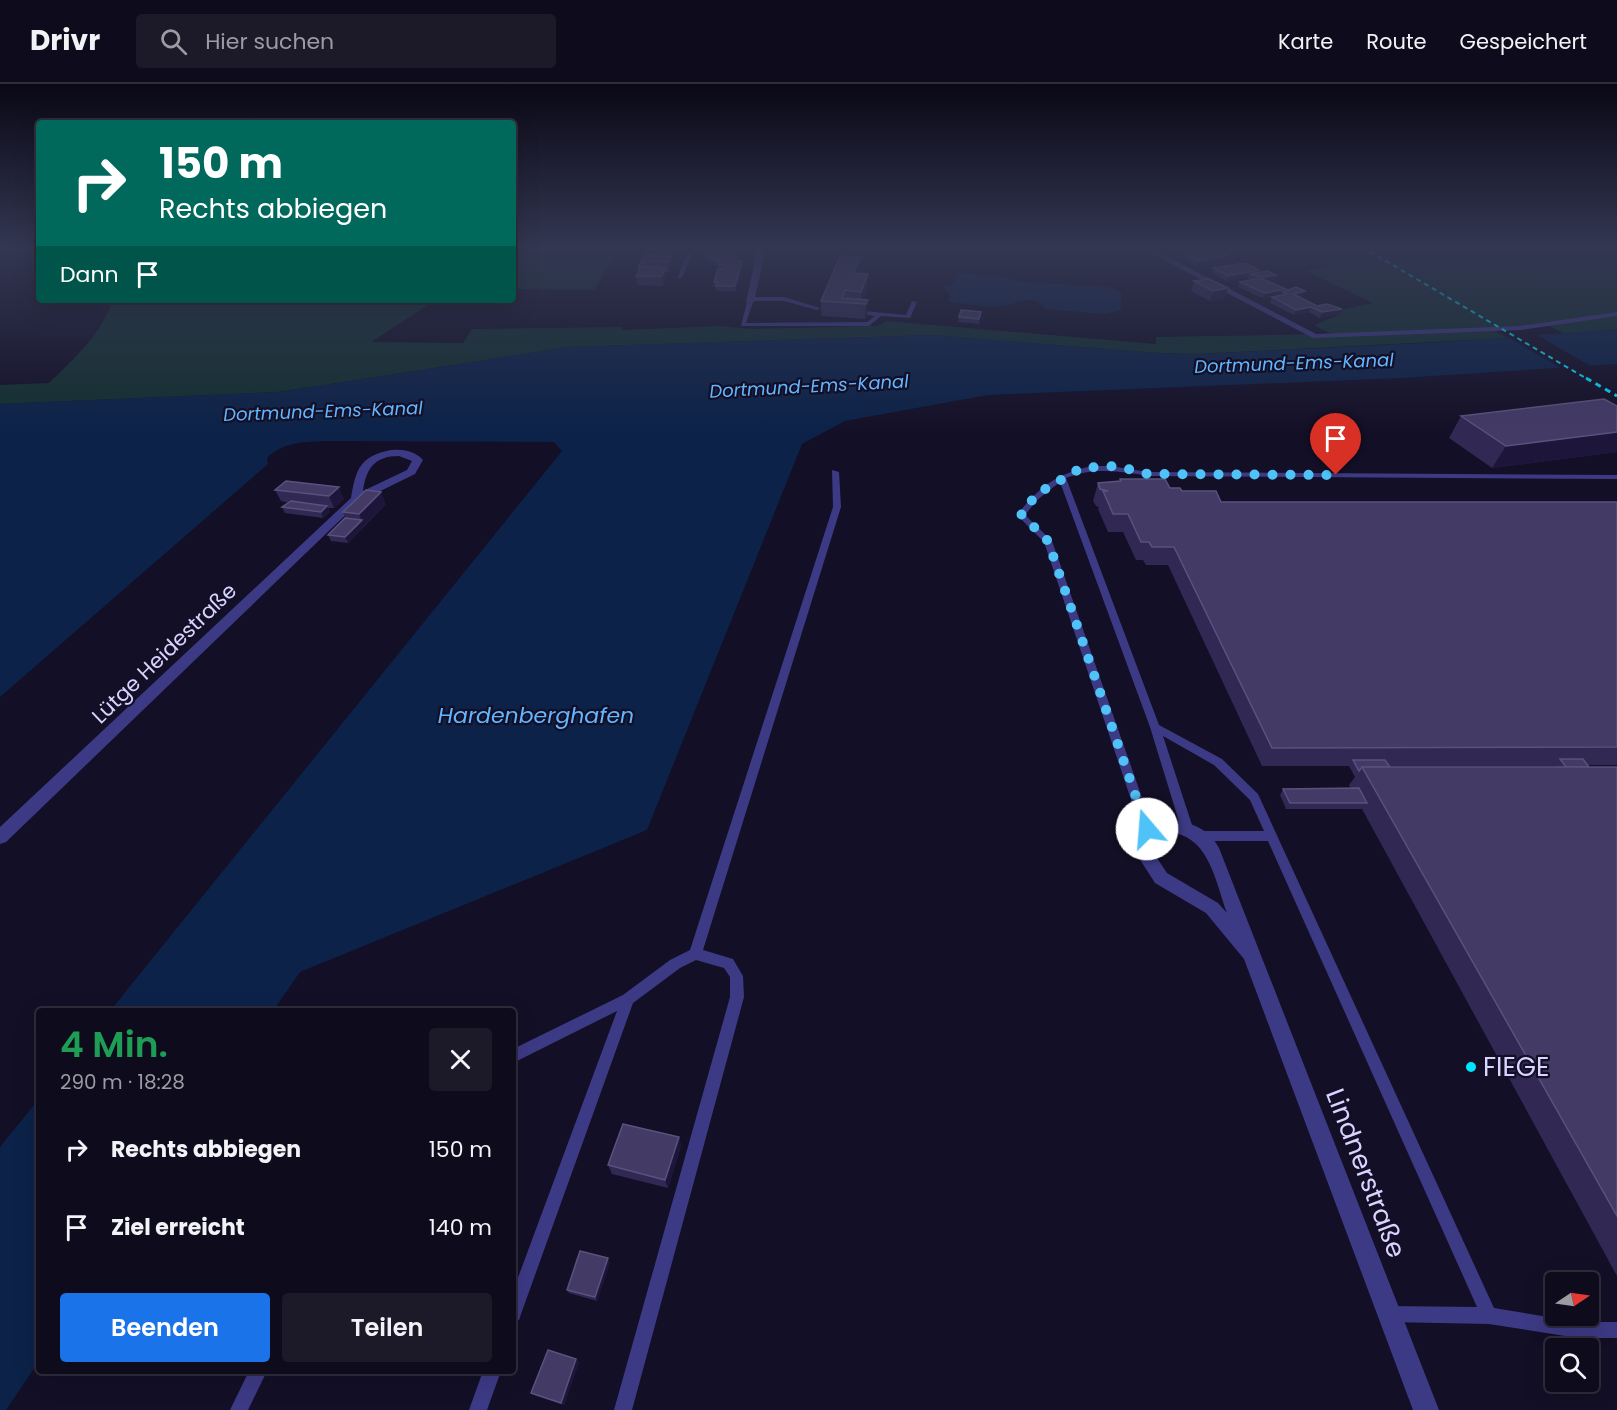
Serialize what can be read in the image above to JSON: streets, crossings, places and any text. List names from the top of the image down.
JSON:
{
  "streets": {
    "street": ["Lütge Heidestraße", "Lindnerstraße"]
  },
  "water": ["Dortmund-Ems-Kanal", "Hardenberghafen"],
  "places": ["FIEGE"],
  "north": "right",
  "page": {
    "header": "Drivr",
    "search": "Hier suchen",
    "nav": ["Karte", "Route", "Gespeichert"],
    "turn": ["150 m", "Rechts abbiegen"],
    "then": "Dann",
    "heading": ["4 Min.", "290 m · 18:28"],
    "list": [
      {
        "name": "Rechts abbiegen",
        "value": "150 m"
      },
      {
        "name": "Ziel erreicht",
        "value": "140 m"
      }
    ],
    "buttons": ["Beenden", "Teilen"]
  }
}
